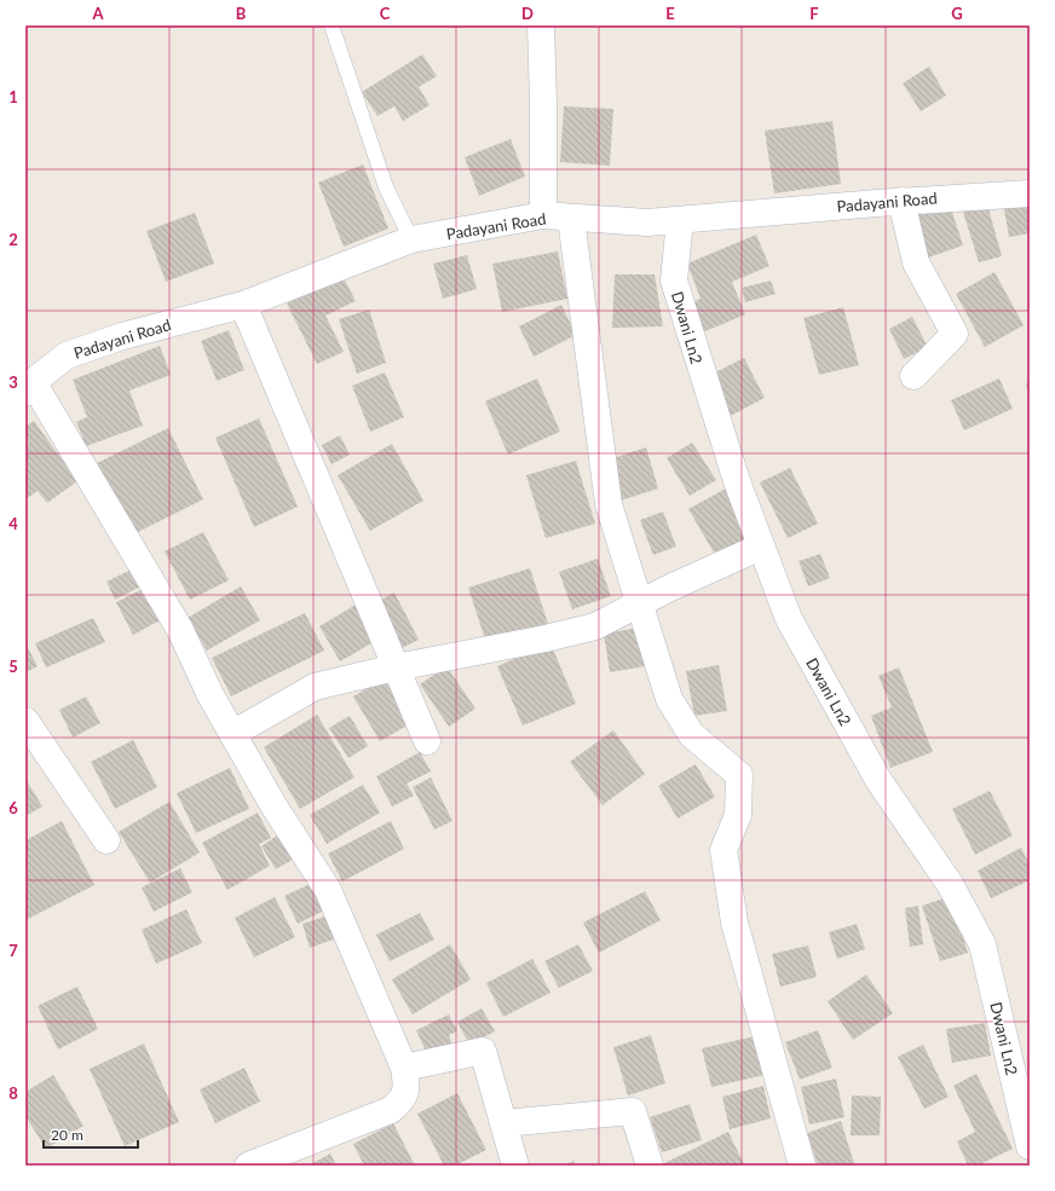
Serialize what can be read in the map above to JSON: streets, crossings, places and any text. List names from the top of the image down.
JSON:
{
  "streets": {
    "street": ["Padayani Road", "Dwani Ln2"]
  },
  "crossings": [
    ["Padayani Road", "Dwani Ln2"]
  ],
  "scale_bar": "20 m",
  "grid": {
    "columns": [
      "A",
      "B",
      "C",
      "D",
      "E",
      "F",
      "G"
    ],
    "rows": [
      "1",
      "2",
      "3",
      "4",
      "5",
      "6",
      "7",
      "8"
    ]
  }
}
